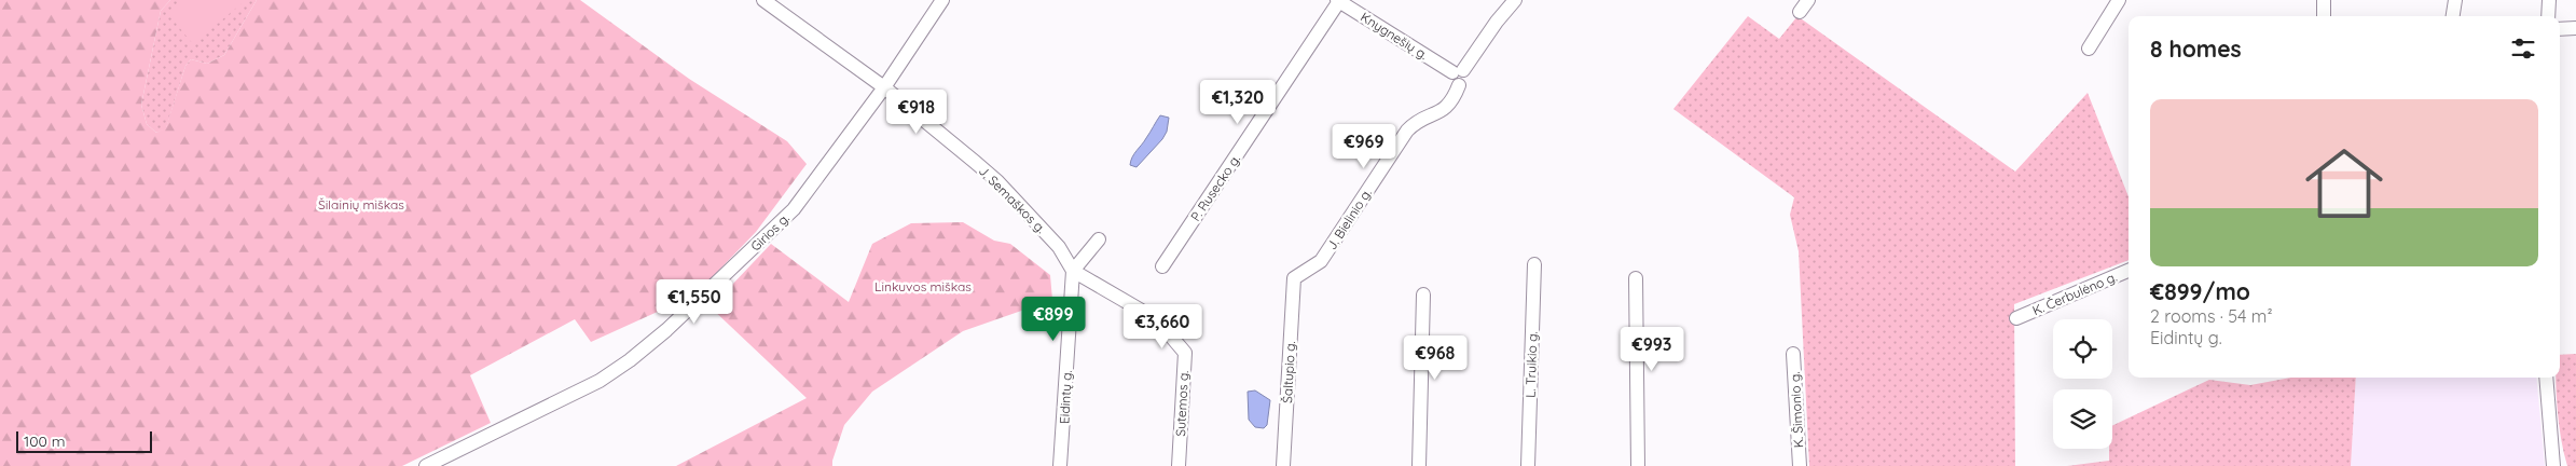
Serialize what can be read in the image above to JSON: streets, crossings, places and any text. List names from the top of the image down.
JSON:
{
  "streets": {
    "street": [
      "Knygnešių g.",
      "P. Rusecko g.",
      "J. Semaškos g.",
      "J. Bielinio g.",
      "Girios g.",
      "K. Čerbulėno g.",
      "L. Truikio g.",
      "Šaltupio g.",
      "Eidintų g.",
      "Sutemos g.",
      "K. Šimonio g."
    ]
  },
  "crossings": [
    ["Knygnešių g.", "P. Rusecko g."],
    ["Knygnešių g.", "J. Bielinio g."],
    ["J. Semaškos g.", "Girios g."],
    ["J. Semaškos g.", "Eidintų g."],
    ["J. Semaškos g.", "Sutemos g."],
    ["J. Bielinio g.", "Šaltupio g."],
    ["Eidintų g.", "Sutemos g."]
  ],
  "parks": ["Šilainių miškas", "Linkuvos miškas"],
  "scale_bar": "100 m",
  "page": {
    "heading": "8 homes",
    "price": [
      "€1,320",
      "€918",
      "€969",
      "€1,550",
      "€899",
      "€3,660",
      "€993",
      "€968"
    ],
    "list": [
      {
        "name": "€899/mo",
        "note": "2 rooms · 54 m² · Eidintų g."
      }
    ],
    "scale": "100 m"
  }
}
